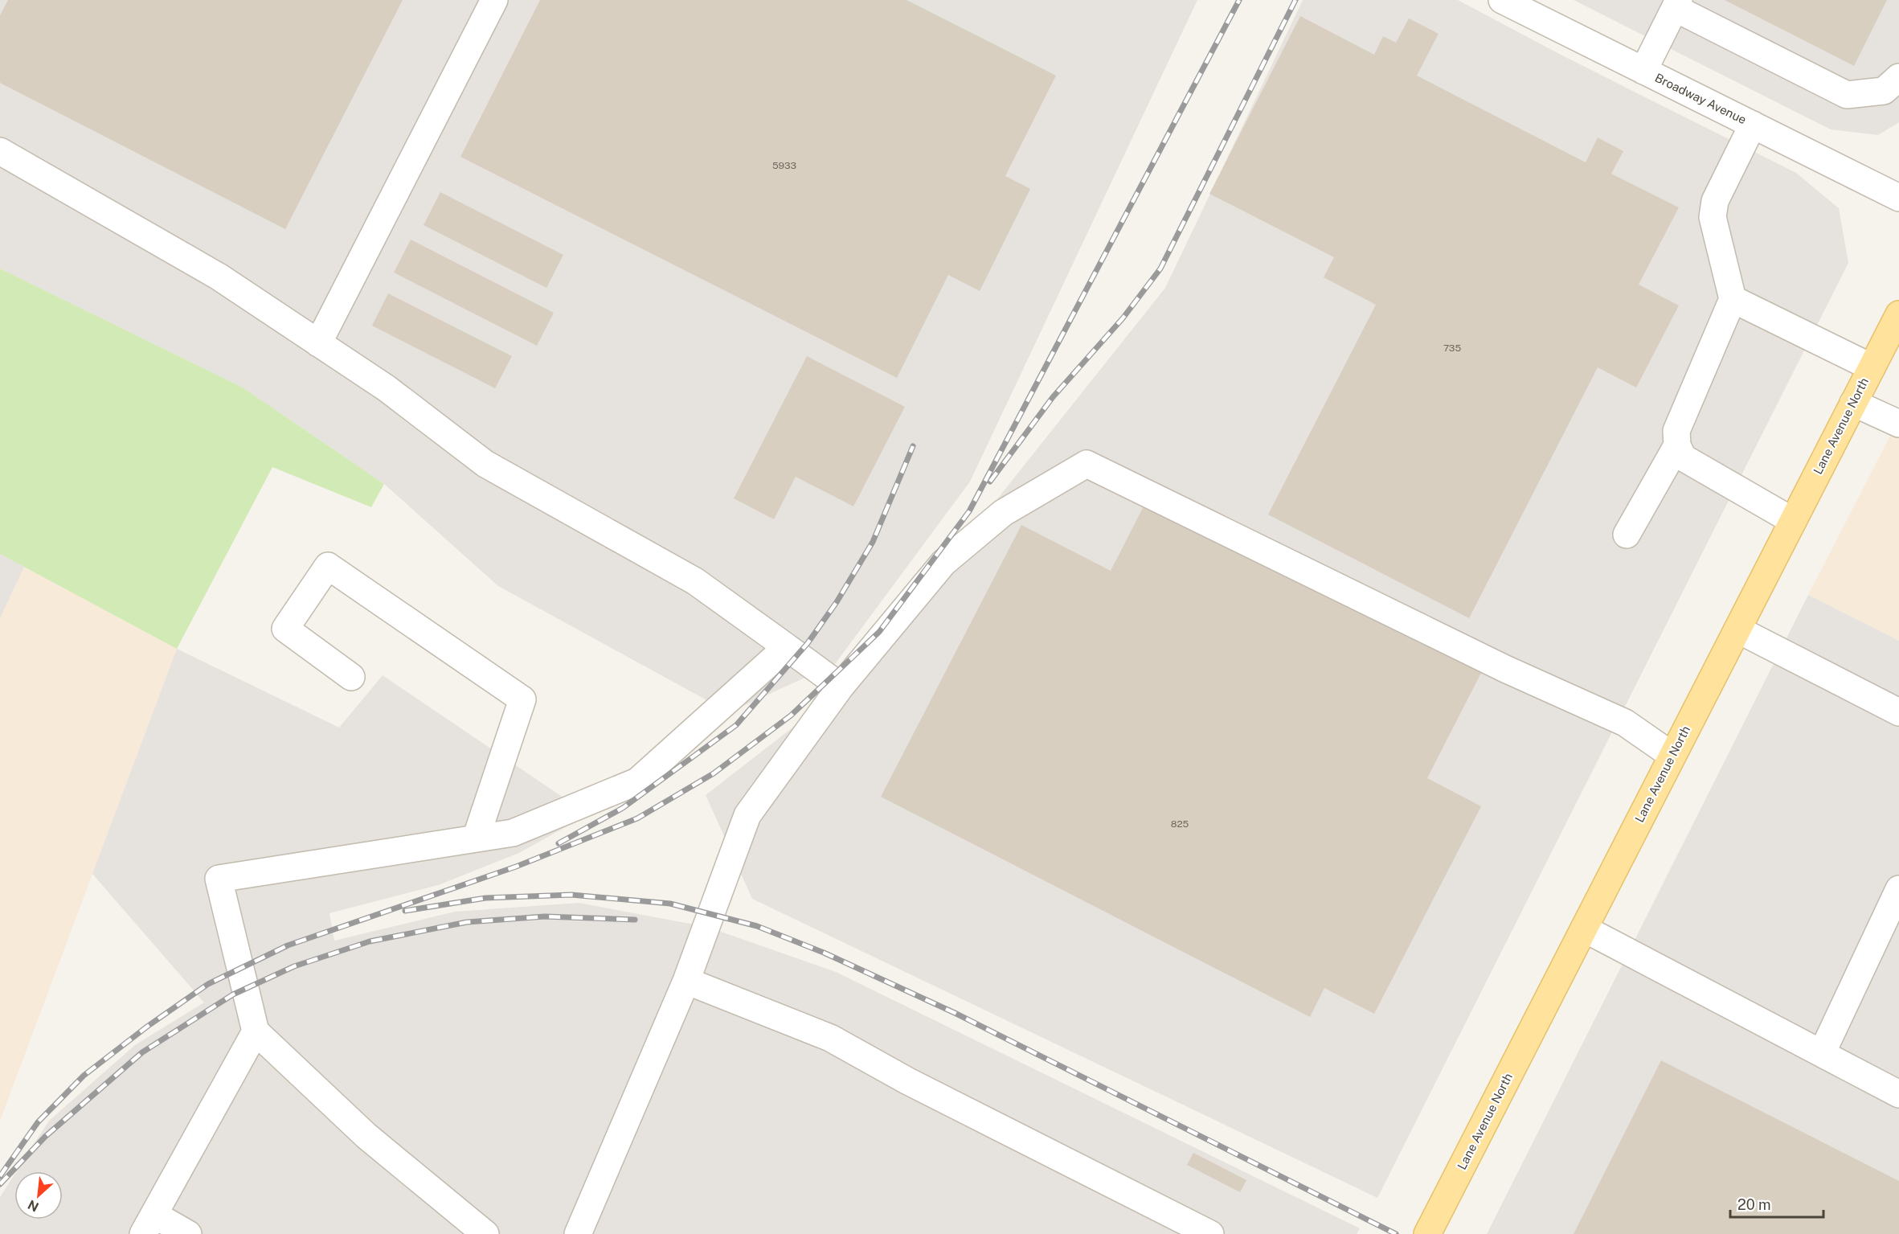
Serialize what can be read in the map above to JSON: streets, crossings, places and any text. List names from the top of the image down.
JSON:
{
  "streets": {
    "main road": ["Lane Avenue North"],
    "street": ["Broadway Avenue"]
  },
  "house_numbers": ["5933", "735", "825"],
  "scale_bar": "20 m",
  "north": "bottom left"
}
